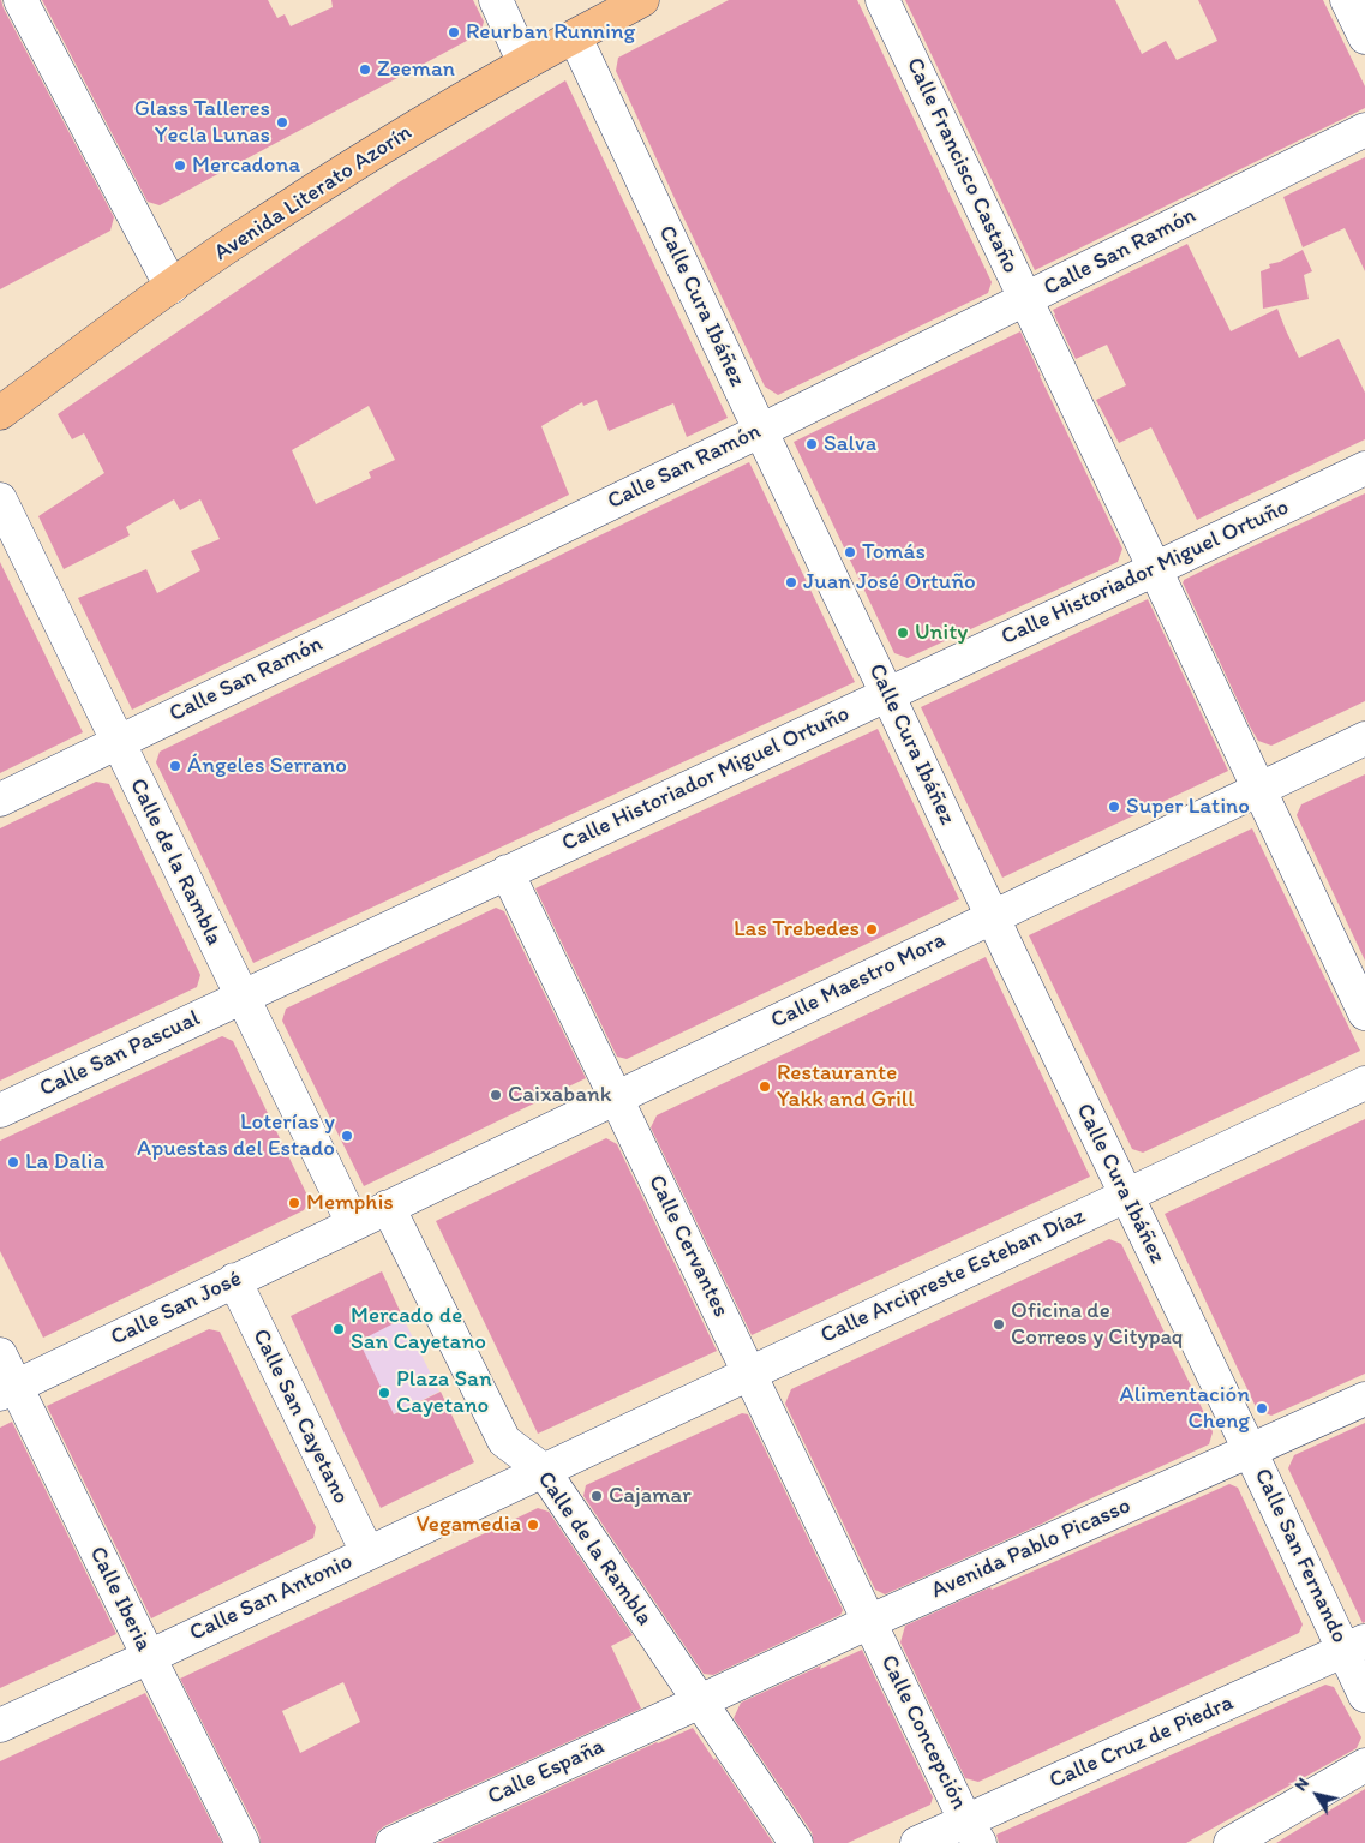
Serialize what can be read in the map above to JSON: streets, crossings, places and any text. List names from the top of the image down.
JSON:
{
  "streets": {
    "main road": ["Avenida Literato Azorín"],
    "street": [
      "Calle Francisco Castaño",
      "Calle San Ramón",
      "Calle Cura Ibáñez",
      "Calle Historiador Miguel Ortuño",
      "Calle de la Rambla",
      "Calle Maestro Mora",
      "Calle San Pascual",
      "Calle Cervantes",
      "Calle Arcipreste Esteban Díaz",
      "Calle San José",
      "Calle San Cayetano",
      "Avenida Pablo Picasso",
      "Calle San Fernando",
      "Calle San Antonio",
      "Calle Iberia",
      "Calle Concepción",
      "Calle Cruz de Piedra",
      "Calle España"
    ]
  },
  "crossings": [
    ["Calle Francisco Castaño", "Calle San Ramón"],
    ["Calle Francisco Castaño", "Calle Historiador Miguel Ortuño"],
    ["Calle Francisco Castaño", "Calle Maestro Mora"],
    ["Avenida Literato Azorín", "Calle Cura Ibáñez"],
    ["Calle San Ramón", "Calle Cura Ibáñez"],
    ["Calle San Ramón", "Calle de la Rambla"],
    ["Calle Cura Ibáñez", "Calle Historiador Miguel Ortuño"],
    ["Calle Cura Ibáñez", "Calle Maestro Mora"],
    ["Calle Cura Ibáñez", "Calle Arcipreste Esteban Díaz"],
    ["Calle Cura Ibáñez", "Avenida Pablo Picasso"],
    ["Calle Cura Ibáñez", "Calle San Fernando"],
    ["Calle Historiador Miguel Ortuño", "Calle de la Rambla"],
    ["Calle Historiador Miguel Ortuño", "Calle San Pascual"],
    ["Calle Historiador Miguel Ortuño", "Calle Cervantes"],
    ["Calle de la Rambla", "Calle Maestro Mora"],
    ["Calle de la Rambla", "Calle San Pascual"],
    ["Calle de la Rambla", "Calle Arcipreste Esteban Díaz"],
    ["Calle de la Rambla", "Calle San José"],
    ["Calle de la Rambla", "Avenida Pablo Picasso"],
    ["Calle de la Rambla", "Calle San Antonio"],
    ["Calle de la Rambla", "Calle España"],
    ["Calle Maestro Mora", "Calle Cervantes"],
    ["Calle Maestro Mora", "Calle San José"],
    ["Calle Cervantes", "Calle Arcipreste Esteban Díaz"],
    ["Calle Cervantes", "Avenida Pablo Picasso"],
    ["Calle Cervantes", "Calle Concepción"],
    ["Calle Arcipreste Esteban Díaz", "Calle San Antonio"],
    ["Calle San José", "Calle San Cayetano"],
    ["Calle San José", "Calle Iberia"],
    ["Calle San Cayetano", "Calle San Antonio"],
    ["Avenida Pablo Picasso", "Calle San Fernando"],
    ["Avenida Pablo Picasso", "Calle Concepción"],
    ["Avenida Pablo Picasso", "Calle España"],
    ["Calle San Fernando", "Calle Cruz de Piedra"],
    ["Calle San Antonio", "Calle Iberia"],
    ["Calle Concepción", "Calle Cruz de Piedra"]
  ],
  "places": [
    "Reurban Running",
    "Zeeman",
    "Glass Talleres Yecla Lunas",
    "Mercadona",
    "Salva",
    "Tomás",
    "Juan José Ortuño",
    "Unity",
    "Ángeles Serrano",
    "Super Latino",
    "Las Trebedes",
    "Restaurante Yakk and Grill",
    "Caixabank",
    "Loterías y Apuestas del Estado",
    "La Dalia",
    "Memphis",
    "Oficina de Correos y Citypaq",
    "Mercado de San Cayetano",
    "Plaza San Cayetano",
    "Alimentación Cheng",
    "Cajamar",
    "Vegamedia"
  ],
  "north": "top left"
}
